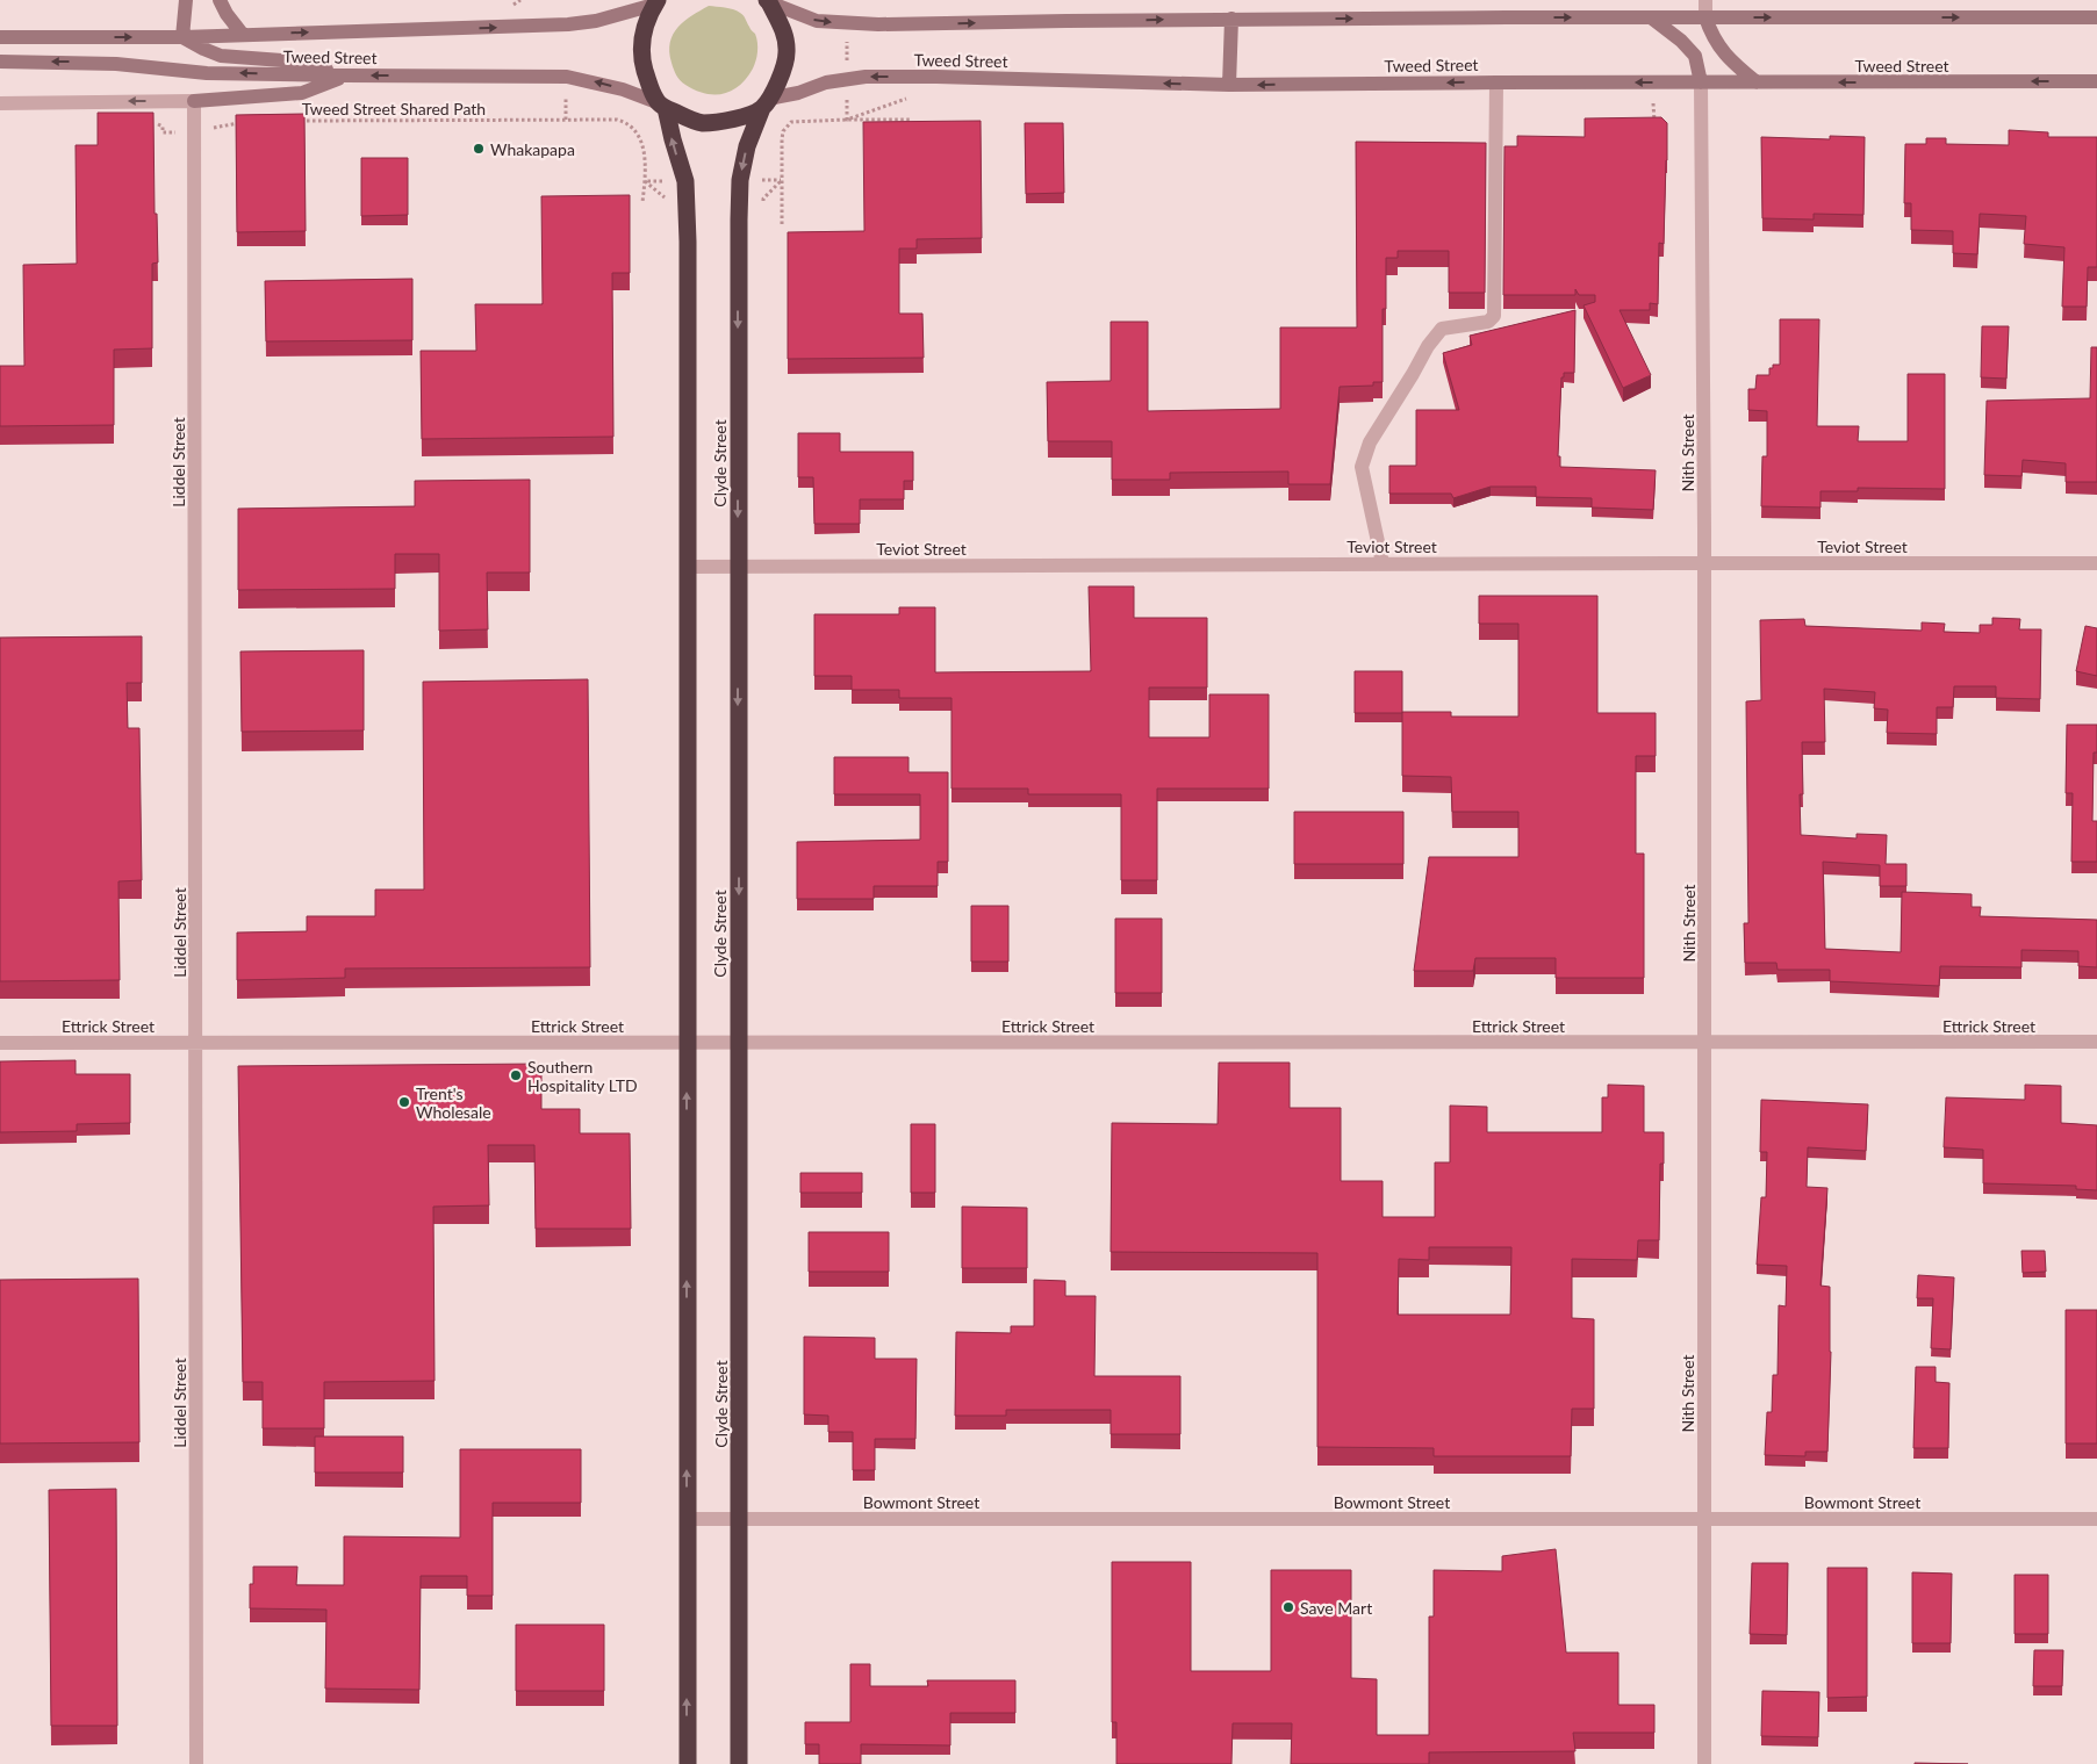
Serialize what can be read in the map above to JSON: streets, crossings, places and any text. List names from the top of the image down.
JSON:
{
  "streets": {
    "highway": ["Clyde Street"],
    "main road": ["Tweed Street"],
    "street": [
      "Nith Street",
      "Liddel Street",
      "Teviot Street",
      "Ettrick Street",
      "Bowmont Street"
    ],
    "path": ["Tweed Street Shared Path"]
  },
  "crossings": [
    ["Tweed Street", "Nith Street"],
    ["Tweed Street", "Clyde Street"],
    ["Nith Street", "Teviot Street"],
    ["Nith Street", "Ettrick Street"],
    ["Nith Street", "Bowmont Street"],
    ["Liddel Street", "Ettrick Street"],
    ["Clyde Street", "Teviot Street"],
    ["Clyde Street", "Ettrick Street"],
    ["Clyde Street", "Bowmont Street"]
  ],
  "places": [
    "Whakapapa",
    "Southern Hospitality LTD",
    "Trent's Wholesale",
    "Save Mart"
  ]
}
